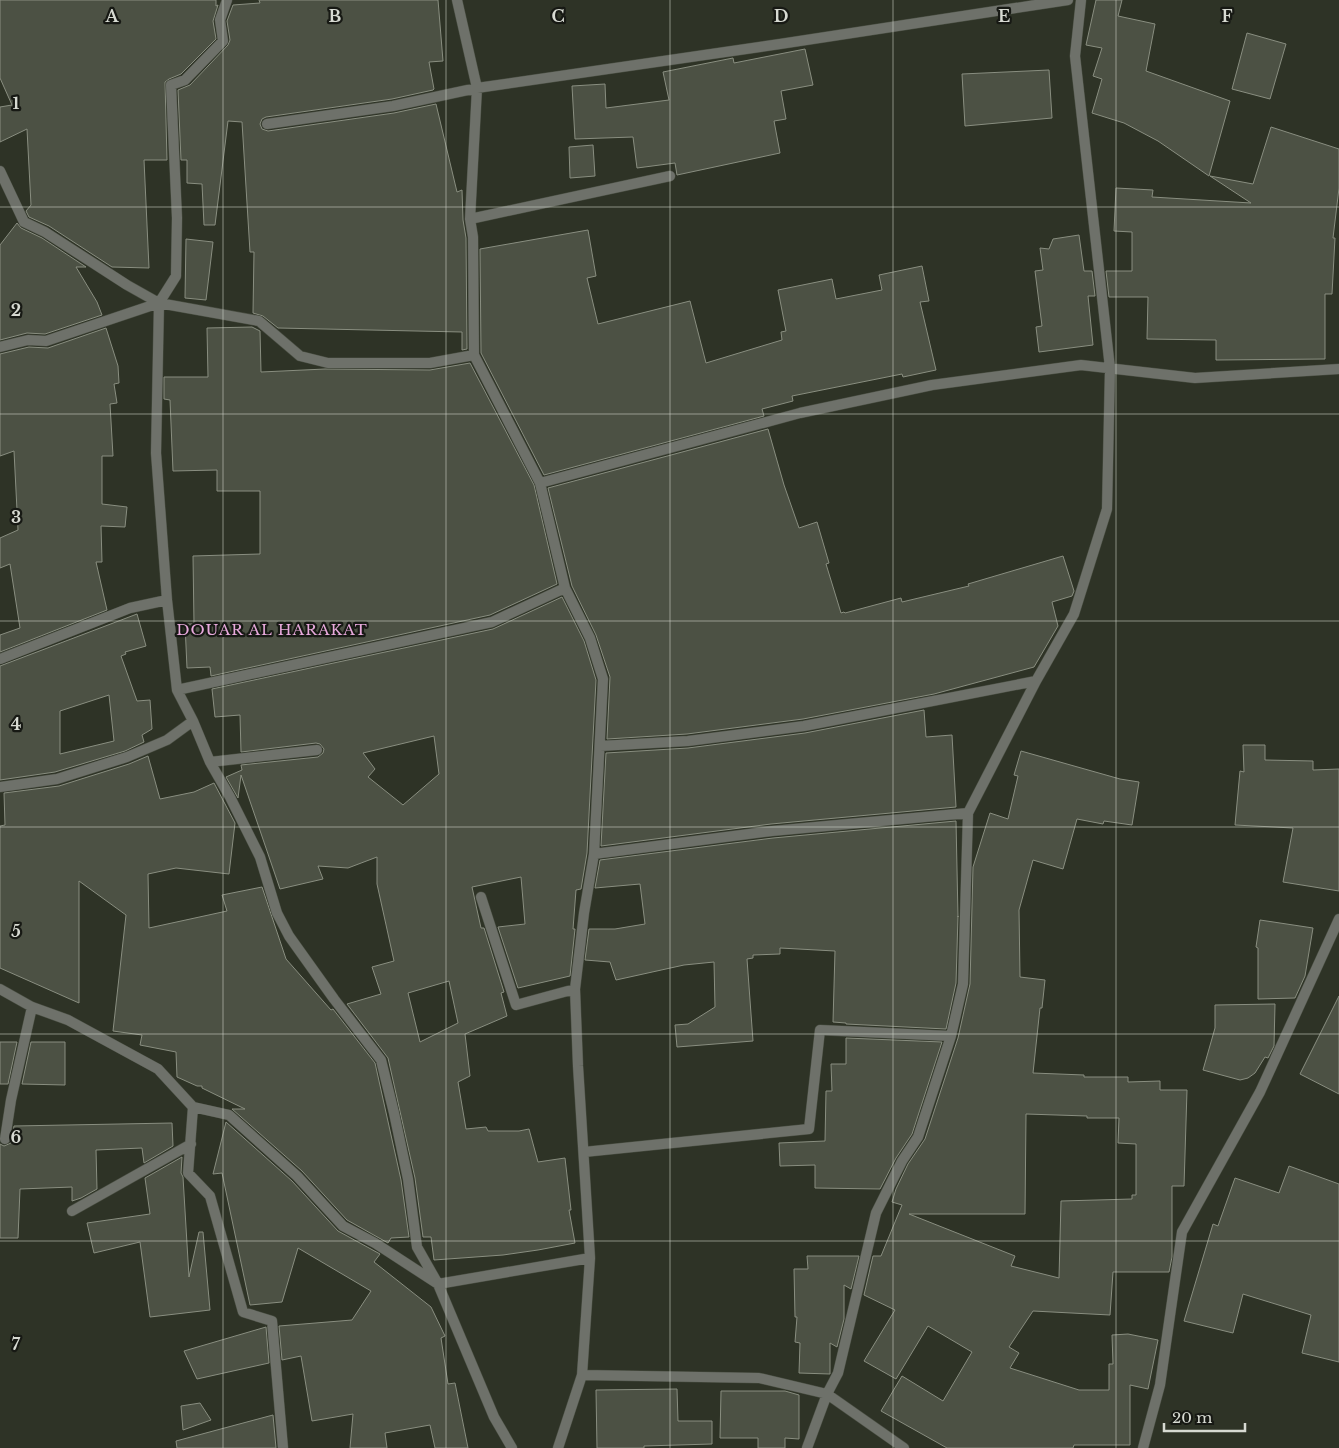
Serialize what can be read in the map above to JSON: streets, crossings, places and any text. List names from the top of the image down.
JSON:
{
  "districts": ["DOUAR AL HARAKAT"],
  "scale_bar": "20 m",
  "grid": {
    "columns": [
      "A",
      "B",
      "C",
      "D",
      "E",
      "F"
    ],
    "rows": [
      "1",
      "2",
      "3",
      "4",
      "5",
      "6",
      "7"
    ]
  }
}
